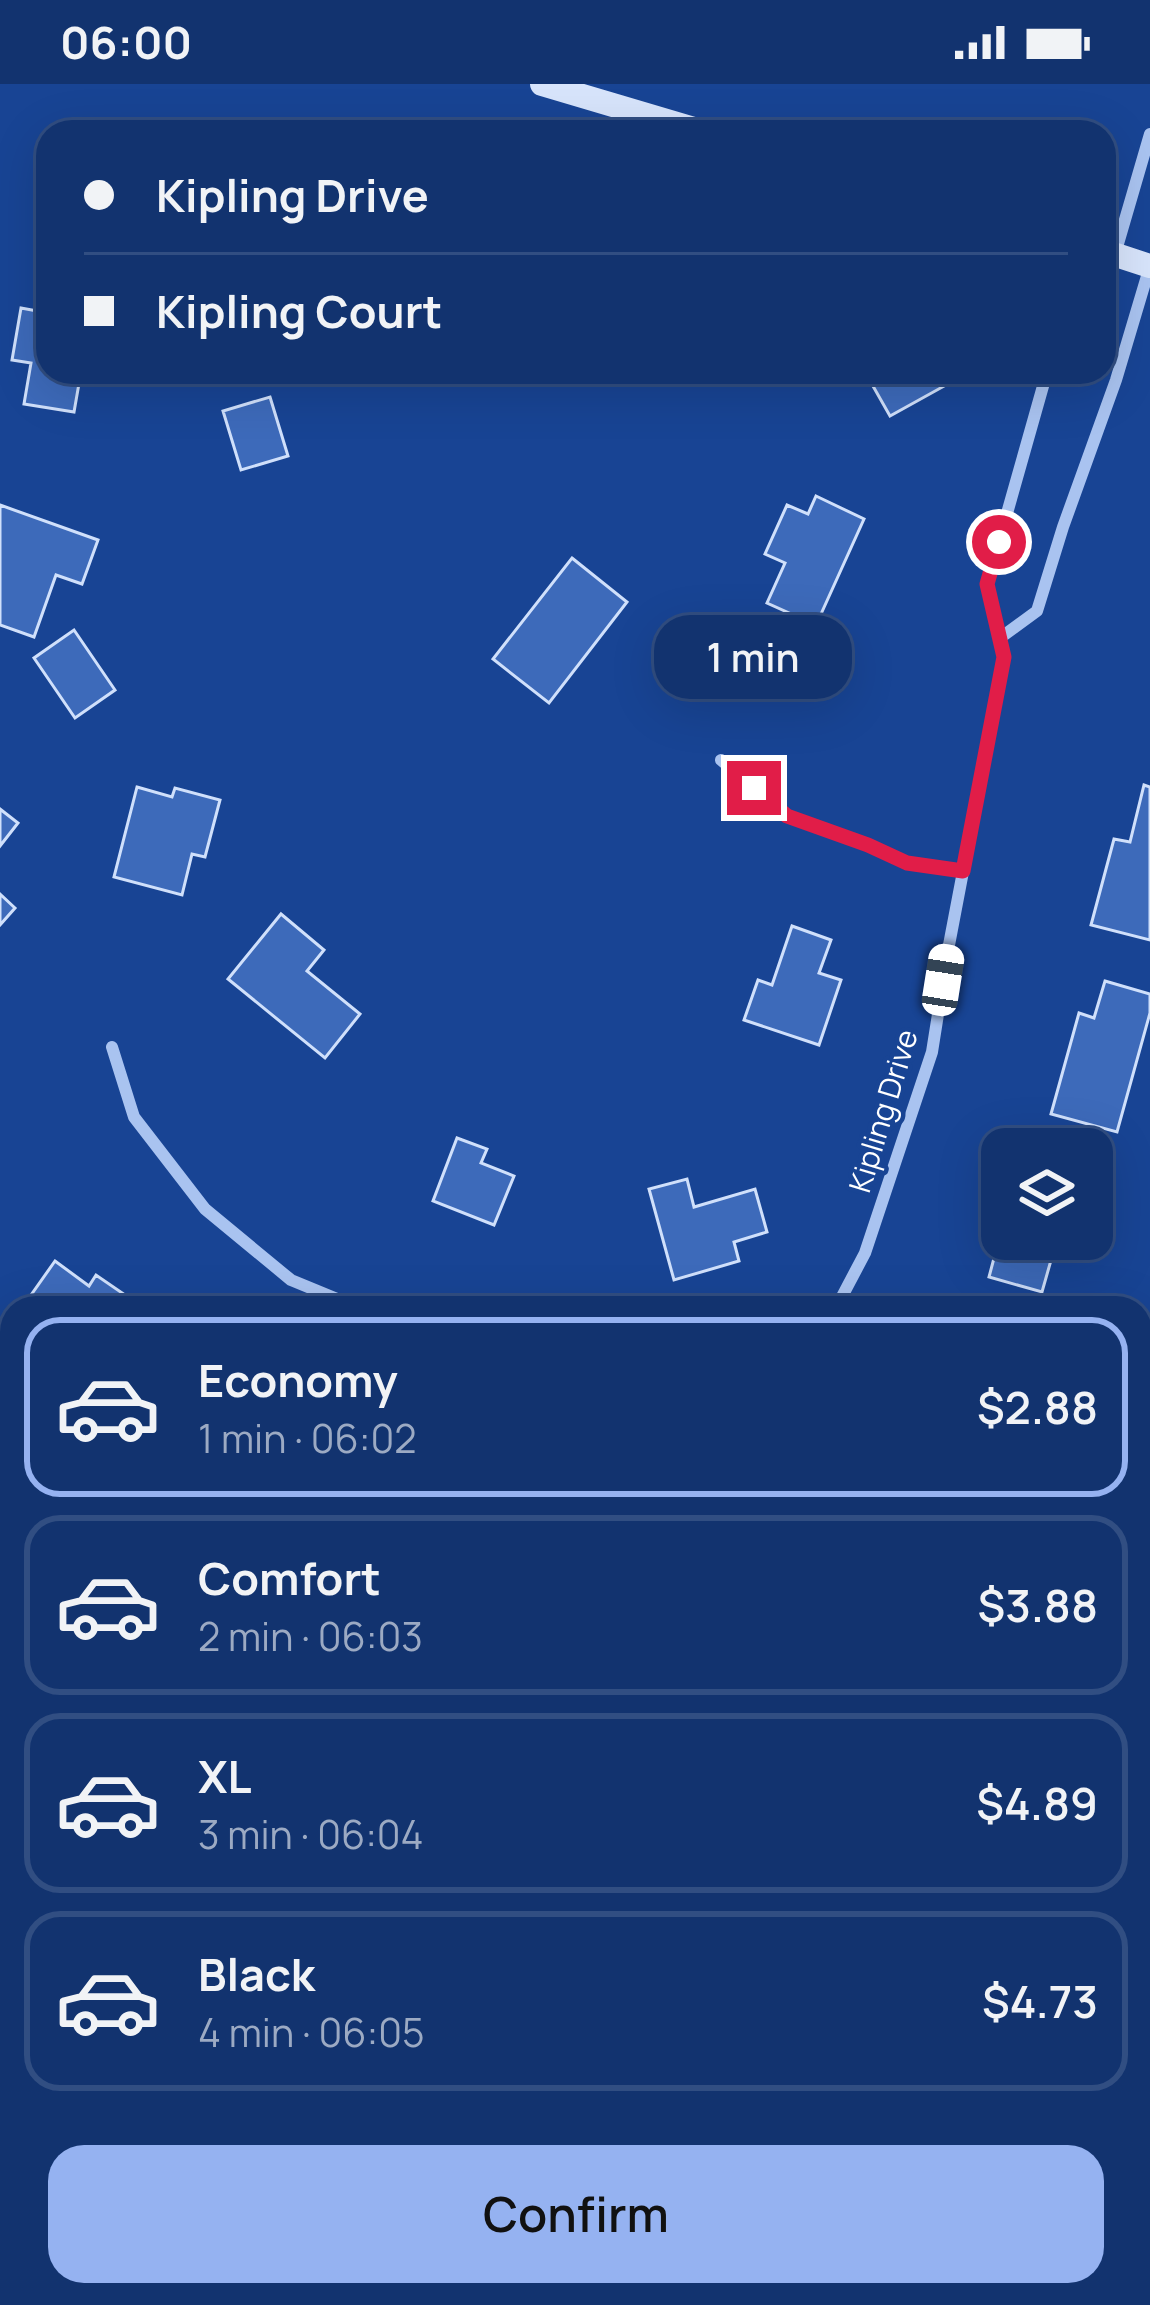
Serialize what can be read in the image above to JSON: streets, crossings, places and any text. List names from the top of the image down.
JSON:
{
  "streets": {
    "street": ["Kipling Drive"]
  },
  "page": {
    "status": "06:00",
    "banner": ["Kipling Drive", "Kipling Court"],
    "bubble": "1 min",
    "list": [
      {
        "name": "Economy",
        "note": "1 min · 06:02",
        "value": "$2.88"
      },
      {
        "name": "Comfort",
        "note": "2 min · 06:03",
        "value": "$3.88"
      },
      {
        "name": "XL",
        "note": "3 min · 06:04",
        "value": "$4.89"
      },
      {
        "name": "Black",
        "note": "4 min · 06:05",
        "value": "$4.73"
      }
    ],
    "buttons": "Confirm"
  }
}
